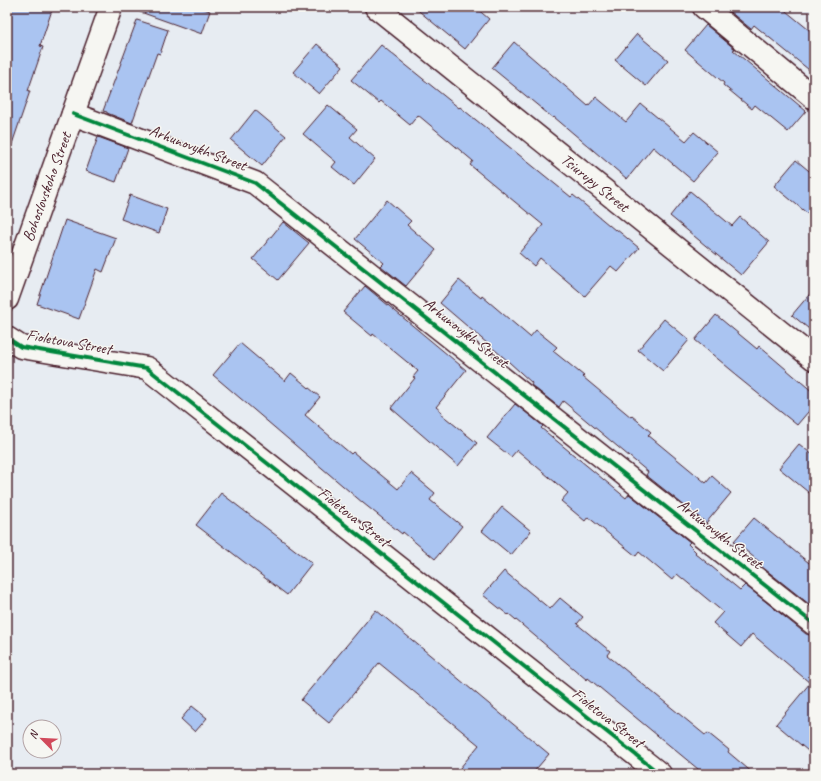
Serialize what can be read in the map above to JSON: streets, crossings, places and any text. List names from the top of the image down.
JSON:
{
  "streets": {
    "street": [
      "Arhunovykh Street",
      "Tsiurupy Street",
      "Bohoslovskoho Street",
      "Fioletova Street"
    ]
  },
  "crossings": [
    ["Arhunovykh Street", "Bohoslovskoho Street"]
  ],
  "north": "top left"
}
